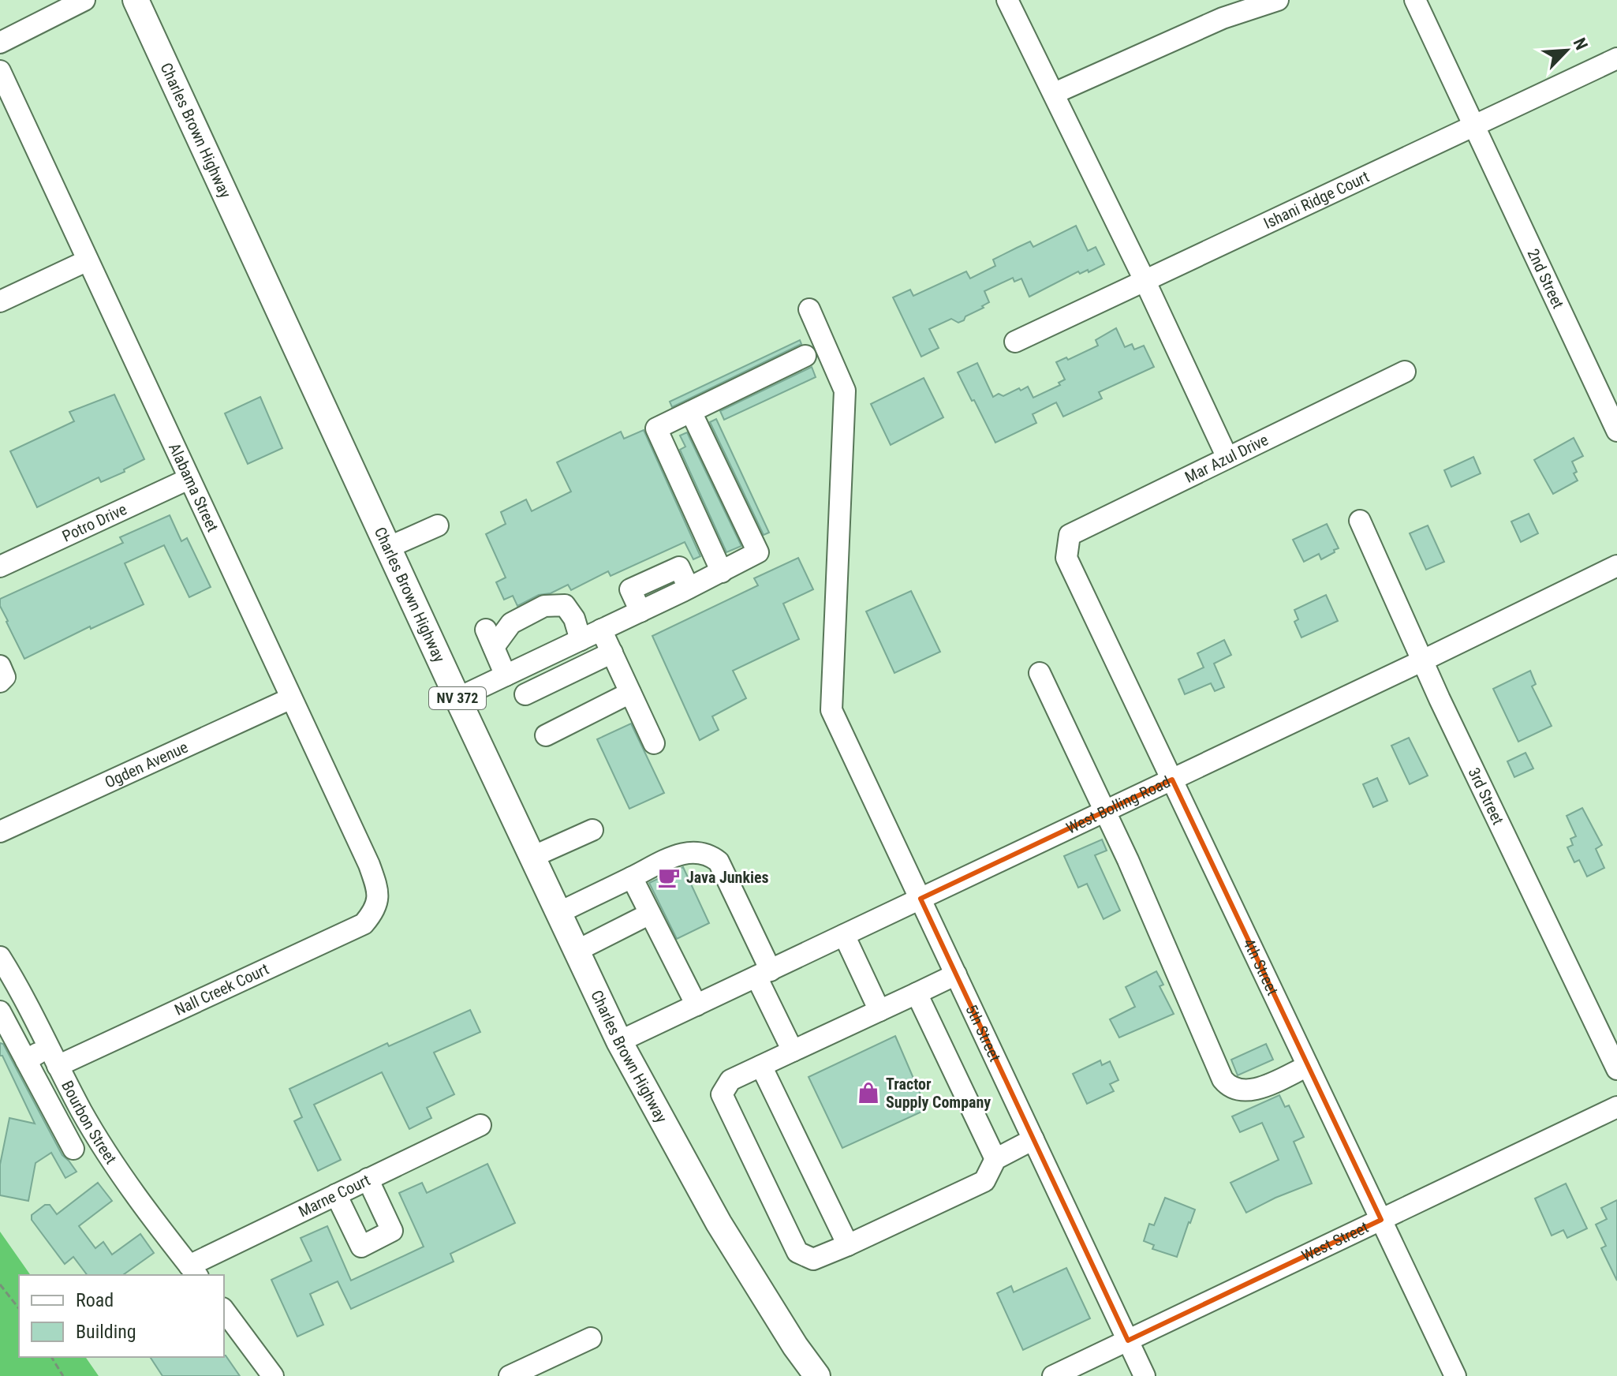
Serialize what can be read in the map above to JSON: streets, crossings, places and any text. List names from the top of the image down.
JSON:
{
  "streets": {
    "main road": ["Charles Brown Highway", "NV 372"],
    "street": [
      "Ishani Ridge Court",
      "2nd Street",
      "Mar Azul Drive",
      "Alabama Street",
      "Potro Drive",
      "Ogden Avenue",
      "3rd Street",
      "West Bolling Road",
      "4th Street",
      "Nall Creek Court",
      "5th Street",
      "Bourbon Street",
      "Marne Court",
      "West Street"
    ]
  },
  "crossings": [
    ["Charles Brown Highway", "West Bolling Road"],
    ["Ishani Ridge Court", "2nd Street"],
    ["Mar Azul Drive", "4th Street"],
    ["Alabama Street", "Potro Drive"],
    ["Alabama Street", "Ogden Avenue"],
    ["Alabama Street", "Nall Creek Court"],
    ["3rd Street", "West Bolling Road"],
    ["West Bolling Road", "4th Street"],
    ["West Bolling Road", "5th Street"],
    ["4th Street", "West Street"],
    ["Nall Creek Court", "Bourbon Street"],
    ["5th Street", "West Street"],
    ["Bourbon Street", "Marne Court"]
  ],
  "places": {
    "cafe": ["Java Junkies"],
    "shop": ["Tractor Supply Company"]
  },
  "legend": ["Road", "Building"],
  "north": "top right"
}
